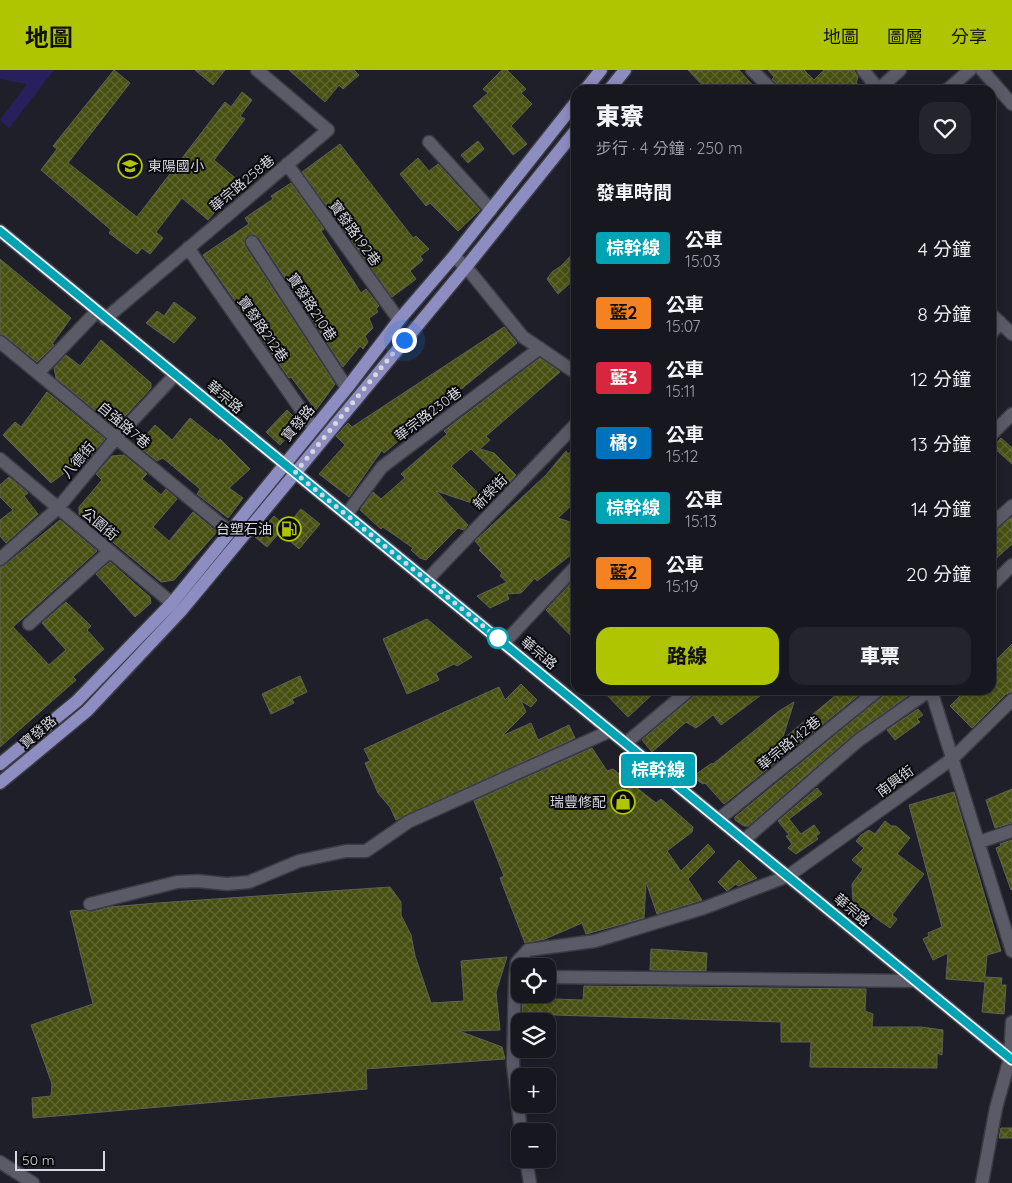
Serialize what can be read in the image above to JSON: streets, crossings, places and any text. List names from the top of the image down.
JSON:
{
  "streets": {
    "main road": ["華宗路", "寶發路"],
    "street": [
      "華宗路258巷",
      "寶發路192巷",
      "寶發路210巷",
      "寶發路212巷",
      "華宗路230巷",
      "自強路7巷",
      "八德街",
      "新榮街",
      "公園街",
      "華宗路142巷",
      "南興街"
    ]
  },
  "crossings": [
    ["華宗路258巷", "寶發路192巷"],
    ["華宗路258巷", "寶發路212巷"],
    ["華宗路258巷", "華宗路"],
    ["華宗路258巷", "自強路7巷"],
    ["寶發路192巷", "寶發路"],
    ["寶發路210巷", "寶發路"],
    ["寶發路212巷", "寶發路"],
    ["華宗路", "華宗路230巷"],
    ["華宗路", "寶發路"],
    ["華宗路", "八德街"],
    ["華宗路", "新榮街"],
    ["華宗路", "華宗路142巷"],
    ["華宗路", "南興街"],
    ["寶發路", "自強路7巷"],
    ["寶發路", "公園街"],
    ["自強路7巷", "八德街"],
    ["八德街", "公園街"]
  ],
  "places": {
    "school or university": ["東陽國小"],
    "fuel station": ["台塑石油"],
    "shop": ["瑞豐修配"]
  },
  "lines": ["bus line 棕幹線"],
  "scale_bar": "50 m",
  "page": {
    "header": "地圖",
    "nav": ["地圖", "圖層", "分享"],
    "on_map": "棕幹線",
    "heading": [
      ["東寮", "步行 · 4 分鐘 · 250 m"],
      "發車時間"
    ],
    "list": [
      {
        "mark": "棕幹線",
        "name": "公車",
        "note": "15:03",
        "value": "4 分鐘"
      },
      {
        "mark": "藍2",
        "name": "公車",
        "note": "15:07",
        "value": "8 分鐘"
      },
      {
        "mark": "藍3",
        "name": "公車",
        "note": "15:11",
        "value": "12 分鐘"
      },
      {
        "mark": "橘9",
        "name": "公車",
        "note": "15:12",
        "value": "13 分鐘"
      },
      {
        "mark": "棕幹線",
        "name": "公車",
        "note": "15:13",
        "value": "14 分鐘"
      },
      {
        "mark": "藍2",
        "name": "公車",
        "note": "15:19",
        "value": "20 分鐘"
      }
    ],
    "buttons": ["路線", "車票"],
    "map_buttons": ["+", "−"],
    "scale": "50 m"
  }
}
